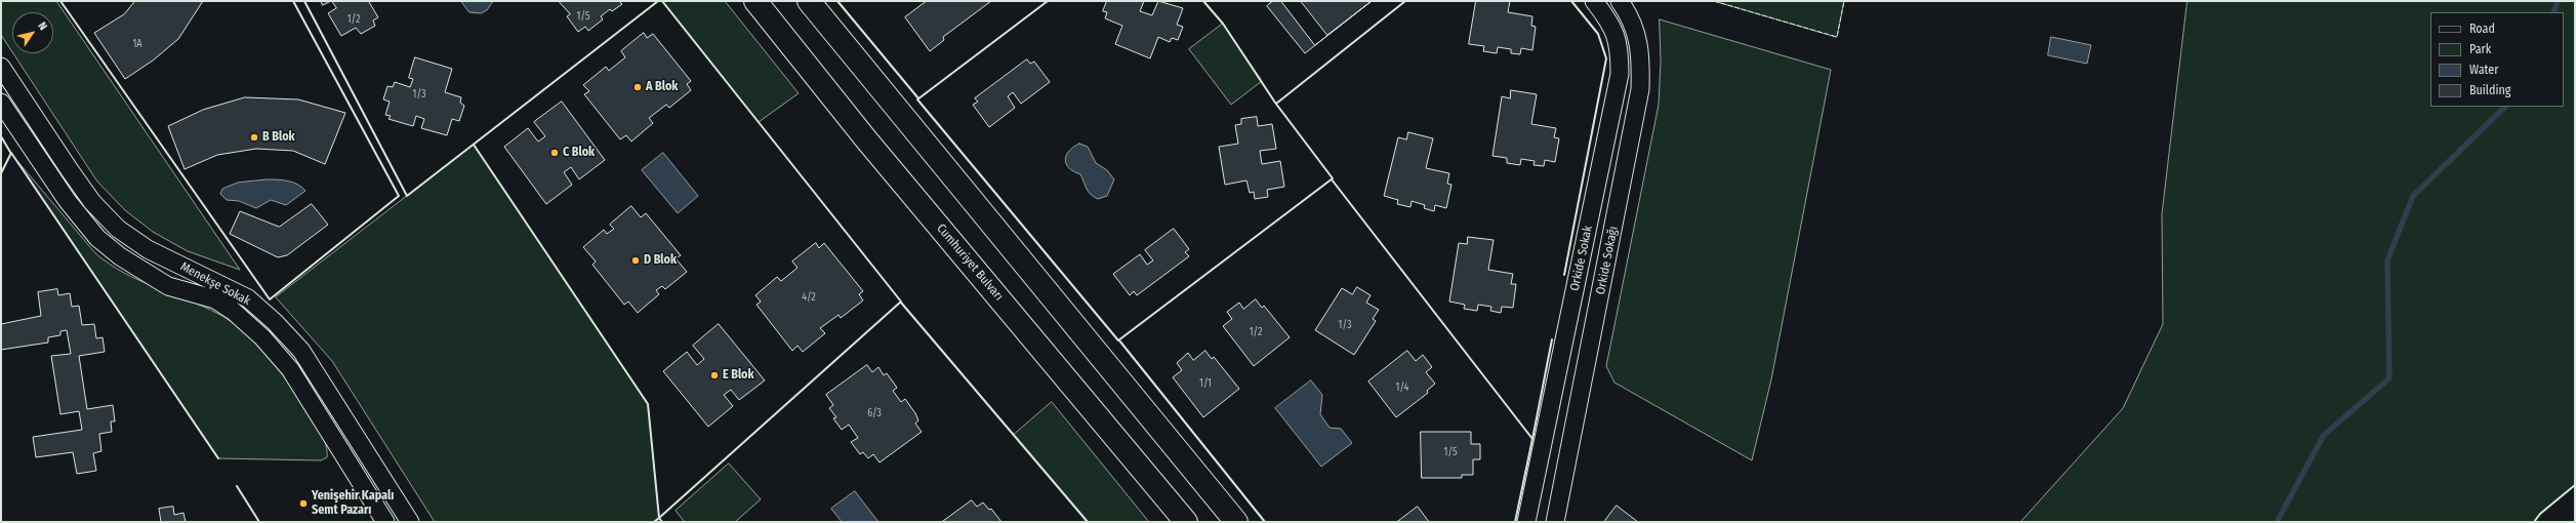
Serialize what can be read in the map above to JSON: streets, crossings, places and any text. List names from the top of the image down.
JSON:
{
  "streets": {
    "street": [
      "Orkide Sokak",
      "Orkide Sokağı",
      "Cumhuriyet Bulvarı",
      "Menekşe Sokak"
    ]
  },
  "places": [
    "A Blok",
    "B Blok",
    "C Blok",
    "D Blok",
    "E Blok",
    "Yenişehir Kapalı Semt Pazarı"
  ],
  "house_numbers": [
    "1/5",
    "1/2",
    "1A",
    "1/3",
    "4/2",
    "1/3",
    "1/2",
    "1/1",
    "1/4",
    "6/3",
    "1/5"
  ],
  "legend": [
    "Road",
    "Park",
    "Water",
    "Building"
  ],
  "north": "top right"
}
